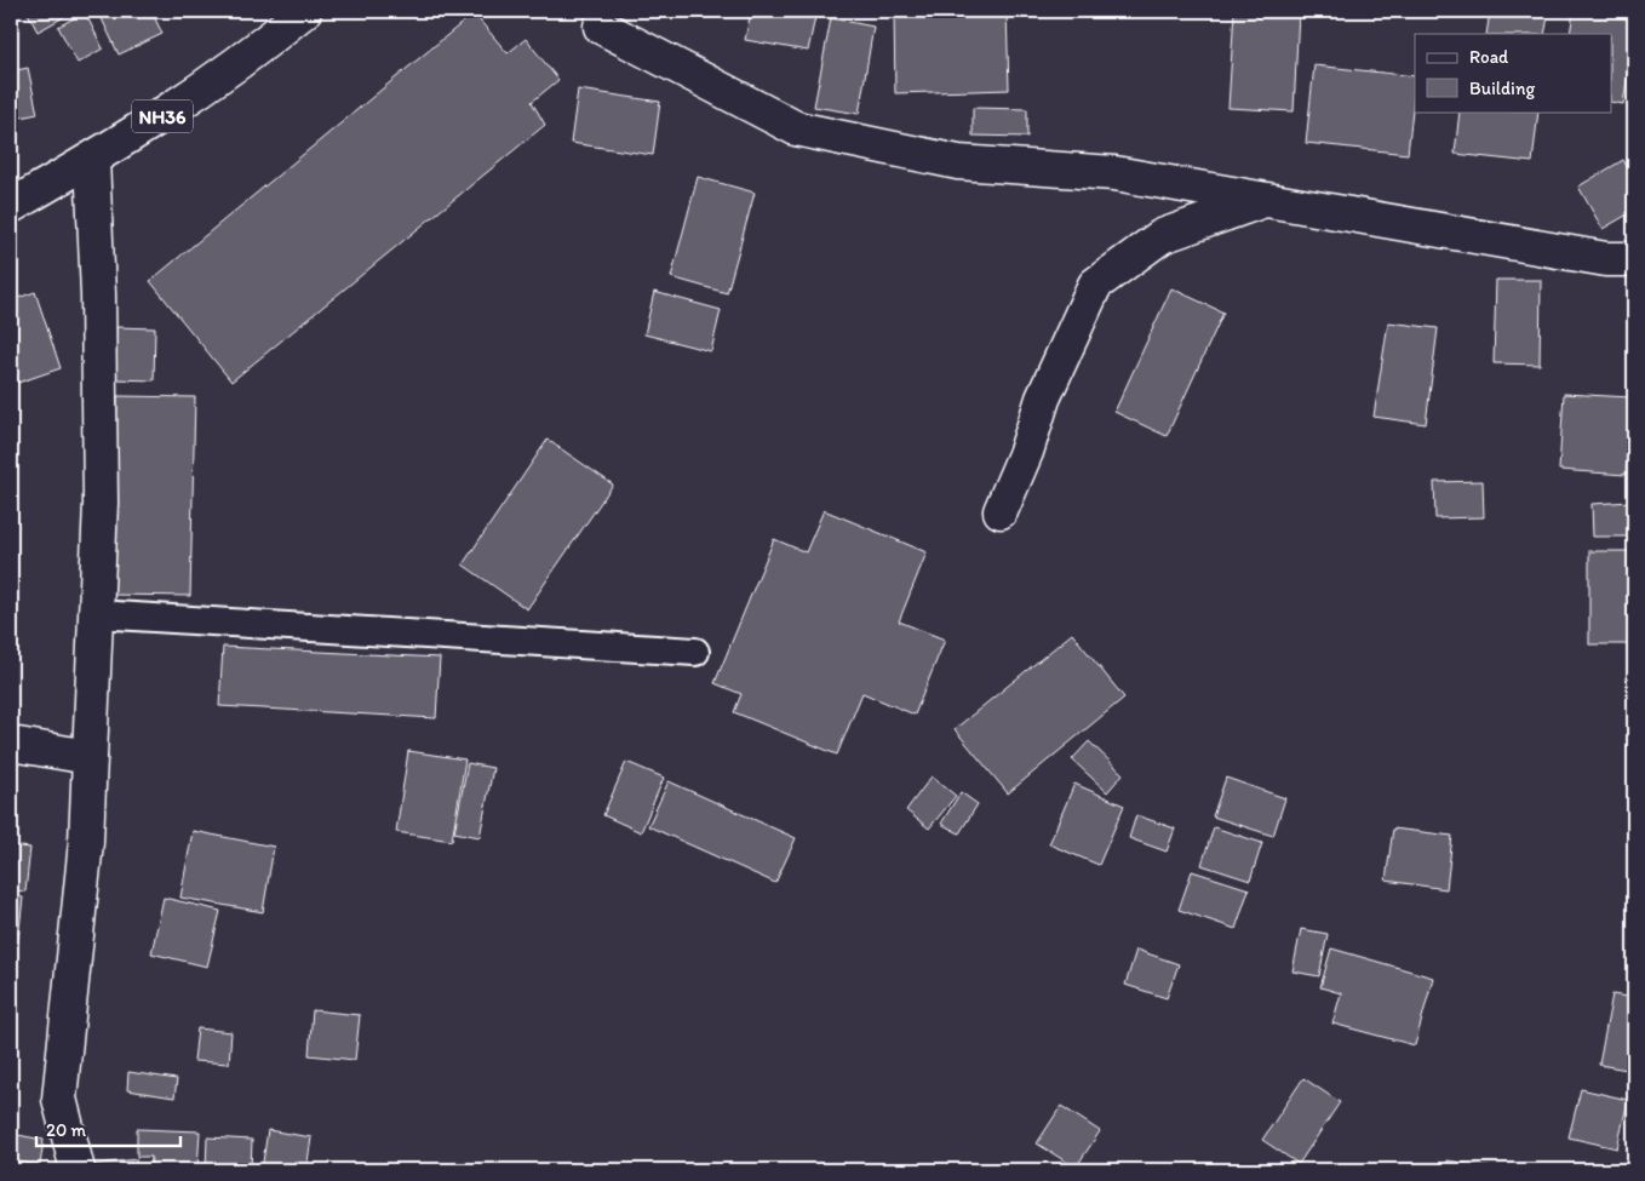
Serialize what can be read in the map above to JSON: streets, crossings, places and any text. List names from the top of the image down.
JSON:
{
  "streets": {
    "main road": ["NH36"]
  },
  "legend": ["Road", "Building"],
  "scale_bar": "20 m"
}
